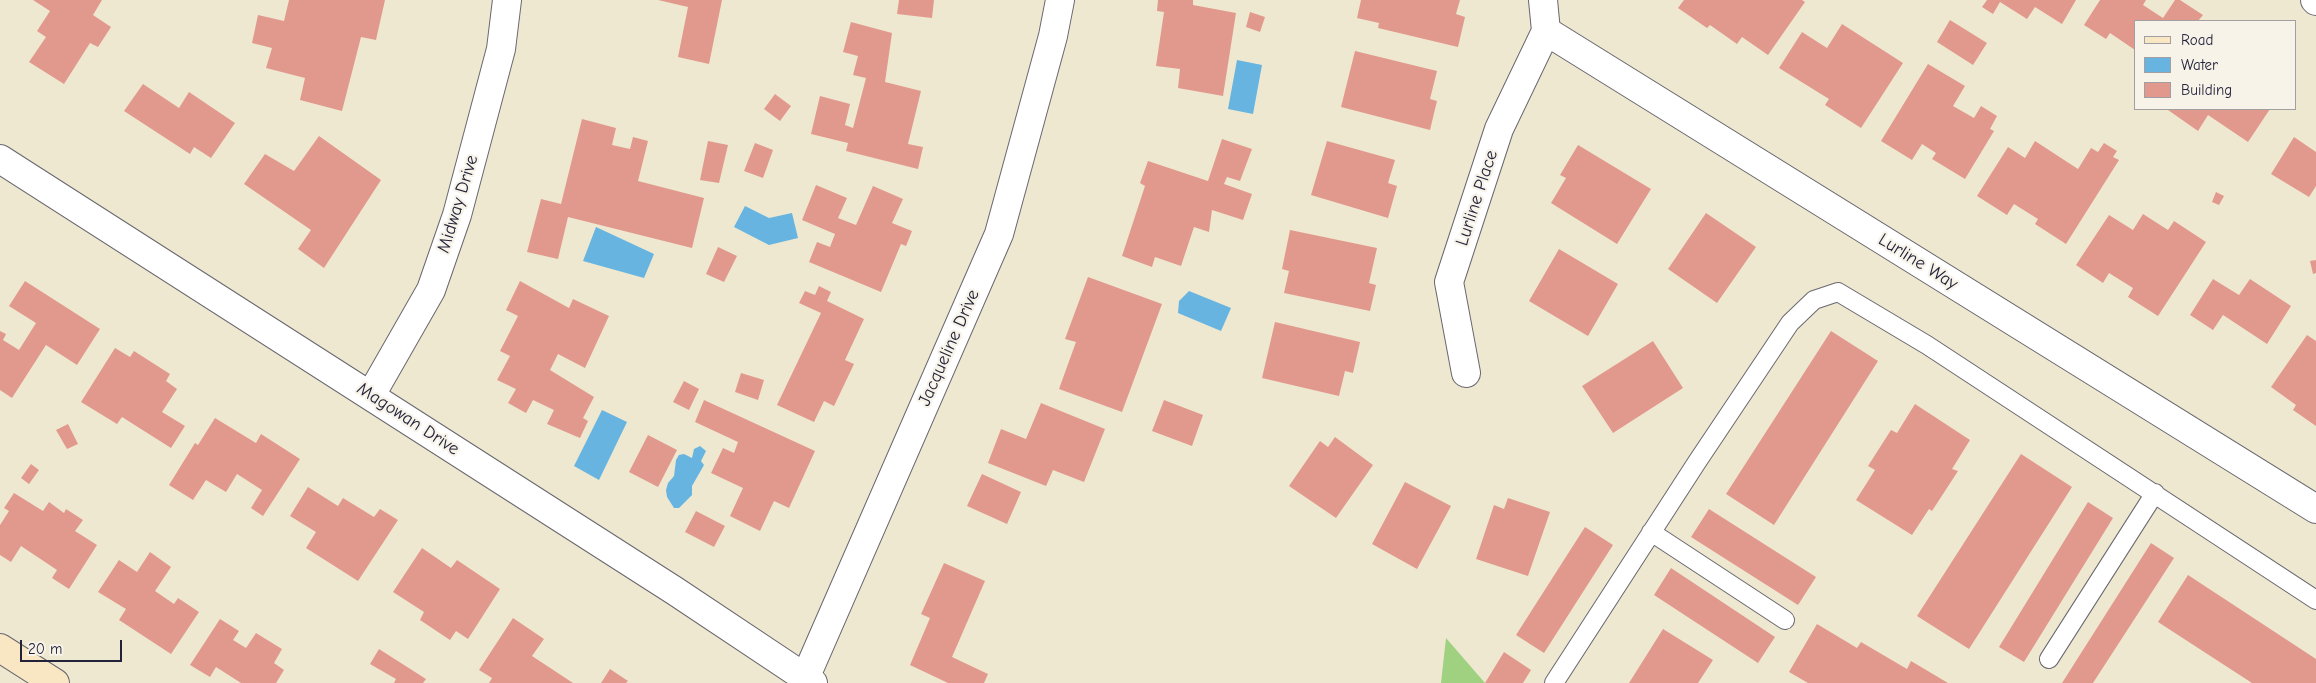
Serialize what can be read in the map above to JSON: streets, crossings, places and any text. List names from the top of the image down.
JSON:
{
  "streets": {
    "street": [
      "Lurline Place",
      "Midway Drive",
      "Lurline Way",
      "Jacqueline Drive",
      "Magowan Drive"
    ]
  },
  "crossings": [
    ["Lurline Place", "Lurline Way"],
    ["Midway Drive", "Magowan Drive"],
    ["Jacqueline Drive", "Magowan Drive"]
  ],
  "legend": ["Road", "Water", "Building"],
  "scale_bar": "20 m"
}
